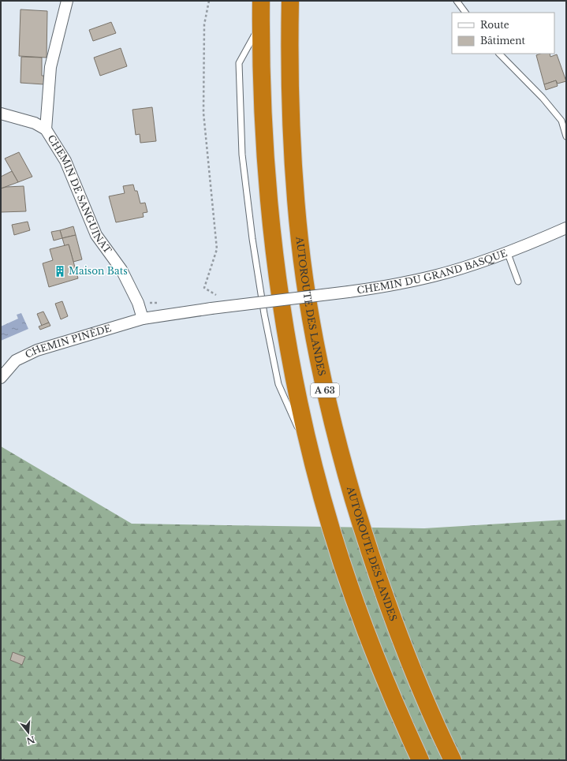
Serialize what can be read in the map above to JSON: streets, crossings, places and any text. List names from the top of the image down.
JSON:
{
  "streets": {
    "highway": ["AUTOROUTE DES LANDES", "A 63"],
    "street": ["CHEMIN DE SANGUINAT", "CHEMIN DU GRAND BASQUE", "CHEMIN PINÈDE"]
  },
  "crossings": [
    ["CHEMIN DE SANGUINAT", "CHEMIN DU GRAND BASQUE"],
    ["CHEMIN DE SANGUINAT", "CHEMIN PINÈDE"],
    ["CHEMIN DU GRAND BASQUE", "CHEMIN PINÈDE"]
  ],
  "places": {
    "building": ["Maison Bats"]
  },
  "legend": ["Route", "Bâtiment"],
  "north": "bottom"
}
